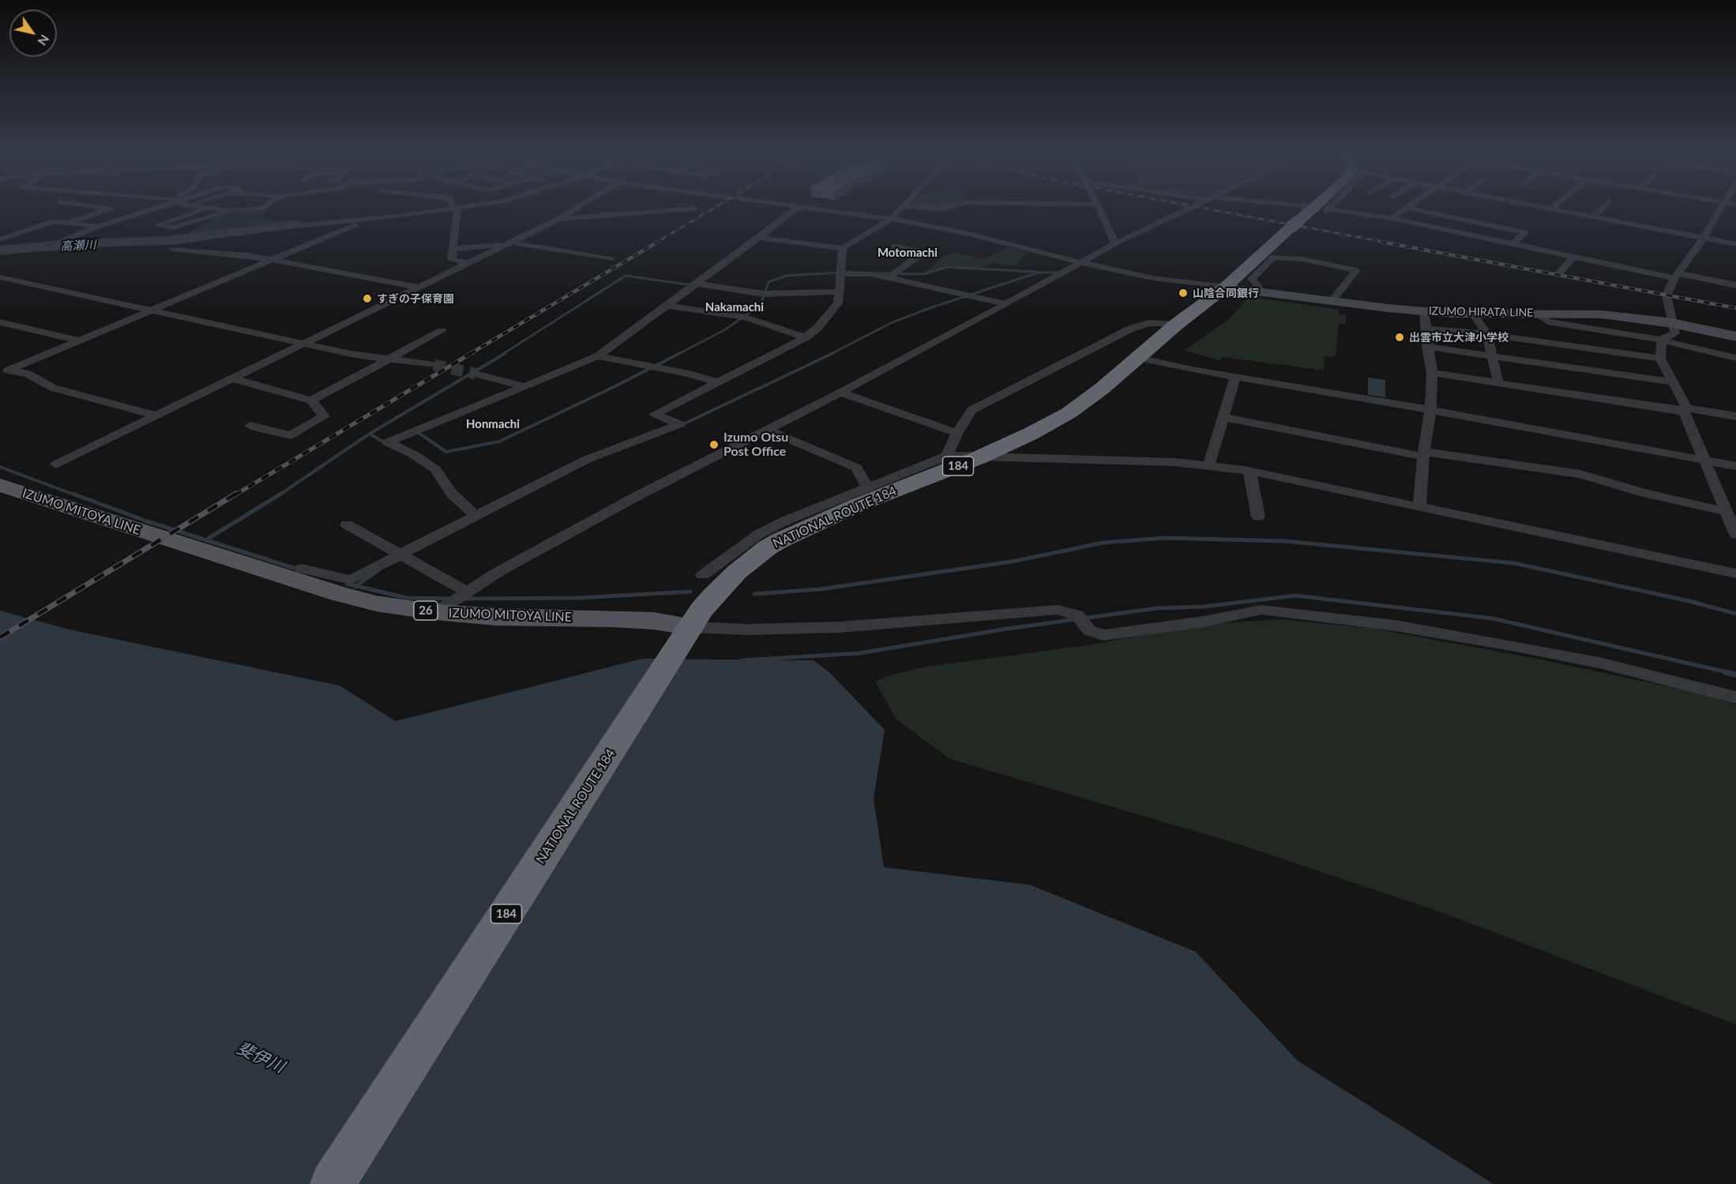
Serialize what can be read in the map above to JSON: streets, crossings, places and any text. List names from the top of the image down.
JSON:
{
  "streets": {
    "highway": ["184", "NATIONAL ROUTE 184"],
    "main road": ["IZUMO HIRATA LINE", "IZUMO MITOYA LINE", "26"]
  },
  "crossings": [
    ["IZUMO HIRATA LINE", "NATIONAL ROUTE 184"],
    ["IZUMO MITOYA LINE", "NATIONAL ROUTE 184"]
  ],
  "districts": ["Motomachi", "Nakamachi", "Honmachi"],
  "water": ["高瀬川", "斐伊川"],
  "places": [
    "山陰合同銀行",
    "すぎの子保育園",
    "出雲市立大津小学校",
    "Izumo Otsu Post Office"
  ],
  "north": "bottom right"
}
